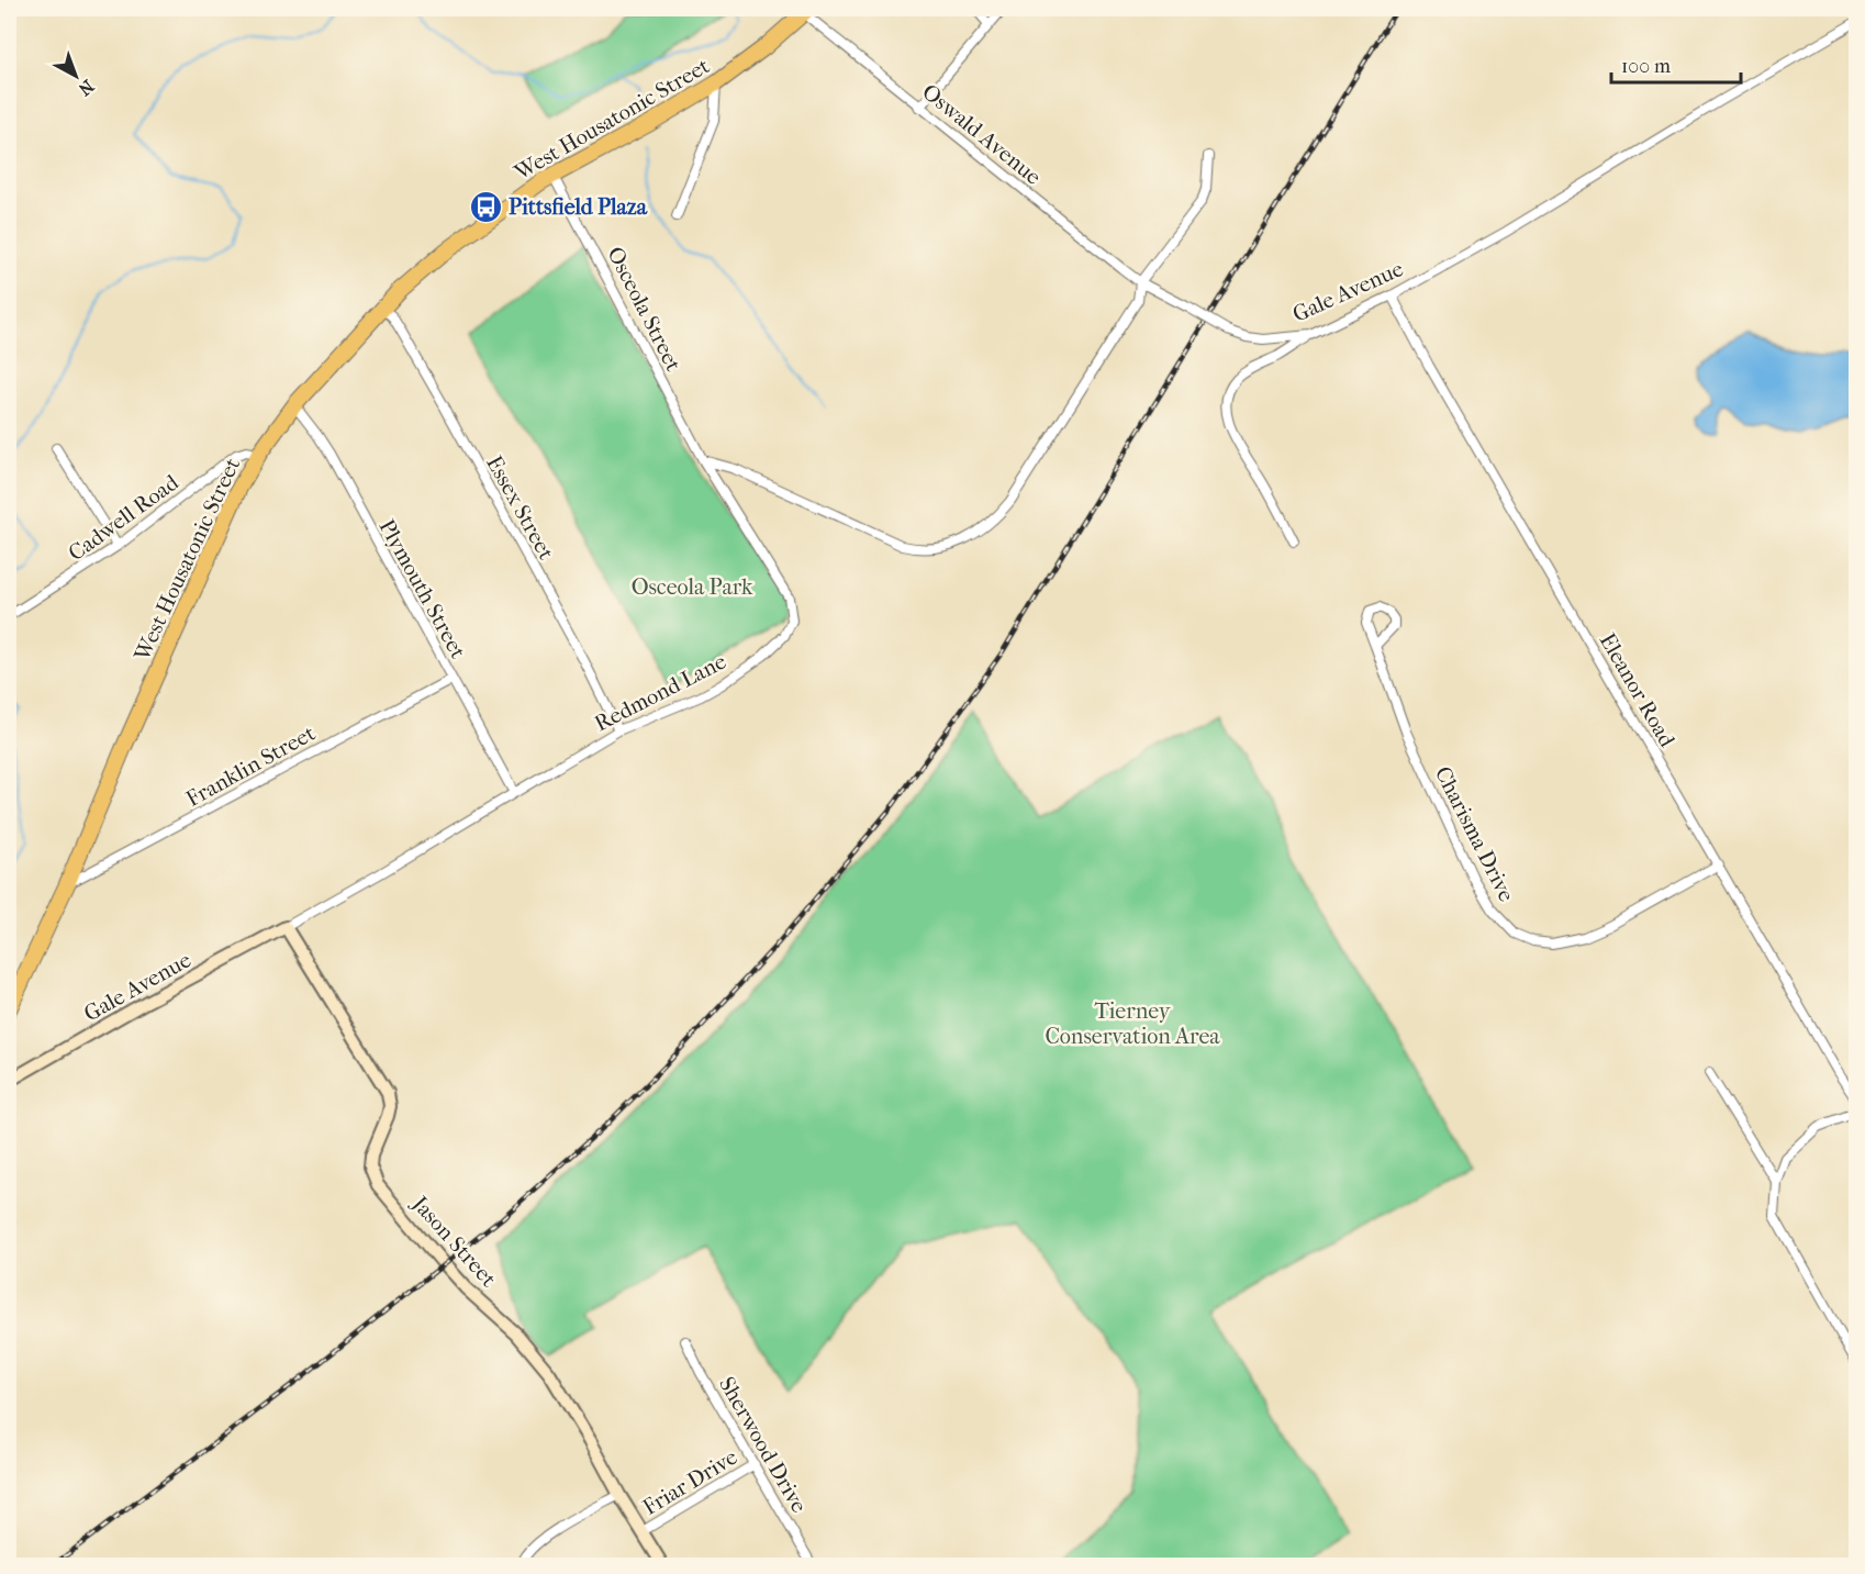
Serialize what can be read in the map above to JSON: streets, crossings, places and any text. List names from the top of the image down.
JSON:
{
  "streets": {
    "highway": ["West Housatonic Street"],
    "street": [
      "Oswald Avenue",
      "Gale Avenue",
      "Osceola Street",
      "Essex Street",
      "Cadwell Road",
      "Plymouth Street",
      "Eleanor Road",
      "Redmond Lane",
      "Franklin Street",
      "Charisma Drive",
      "Jason Street",
      "Sherwood Drive",
      "Friar Drive"
    ]
  },
  "crossings": [
    ["West Housatonic Street", "Oswald Avenue"],
    ["West Housatonic Street", "Osceola Street"],
    ["West Housatonic Street", "Essex Street"],
    ["West Housatonic Street", "Cadwell Road"],
    ["West Housatonic Street", "Plymouth Street"],
    ["West Housatonic Street", "Franklin Street"],
    ["Oswald Avenue", "Gale Avenue"],
    ["Gale Avenue", "Eleanor Road"],
    ["Gale Avenue", "Redmond Lane"],
    ["Gale Avenue", "Jason Street"],
    ["Osceola Street", "Redmond Lane"],
    ["Essex Street", "Redmond Lane"],
    ["Plymouth Street", "Redmond Lane"],
    ["Plymouth Street", "Franklin Street"],
    ["Eleanor Road", "Charisma Drive"],
    ["Redmond Lane", "Jason Street"],
    ["Jason Street", "Friar Drive"],
    ["Sherwood Drive", "Friar Drive"]
  ],
  "parks": ["Osceola Park", "Tierney Conservation Area"],
  "places": {
    "bus stop": ["Pittsfield Plaza"]
  },
  "scale_bar": "100 m",
  "north": "bottom right"
}
